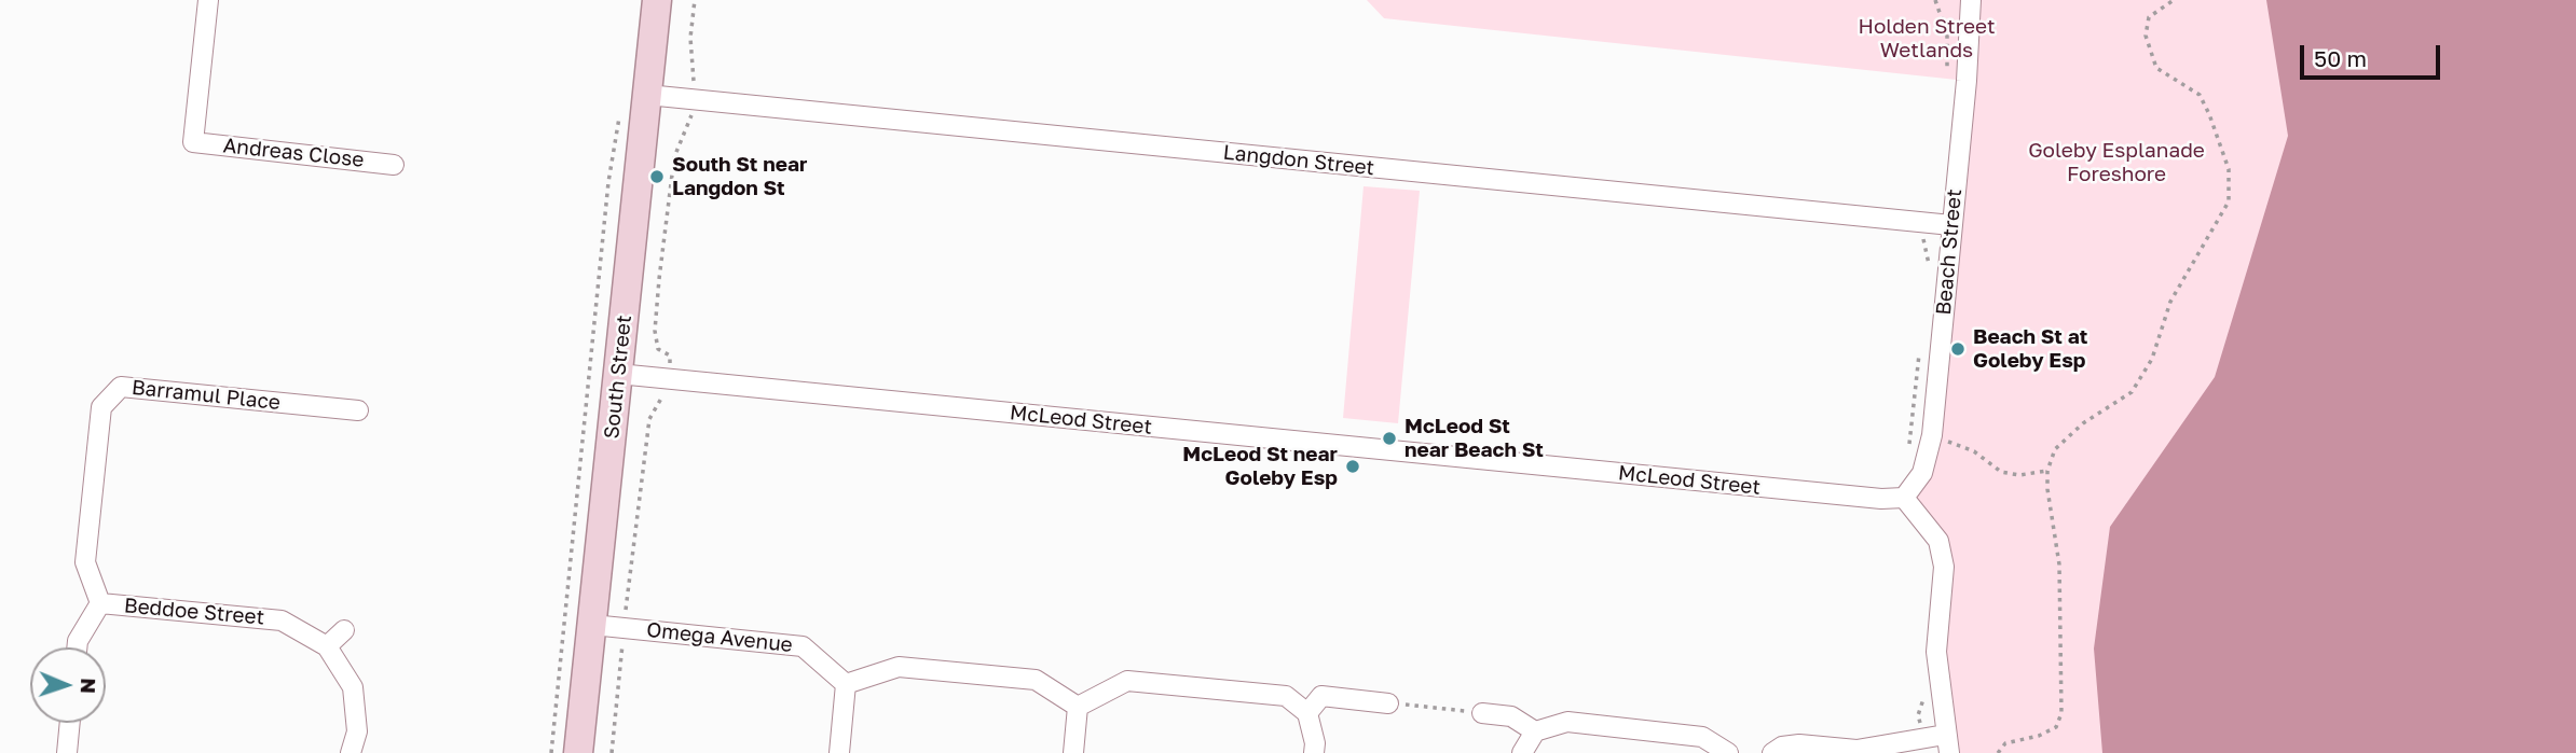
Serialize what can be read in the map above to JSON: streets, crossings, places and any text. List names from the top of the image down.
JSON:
{
  "streets": {
    "street": [
      "Andreas Close",
      "Langdon Street",
      "Beach Street",
      "South Street",
      "Barramul Place",
      "McLeod Street",
      "Beddoe Street",
      "Omega Avenue"
    ]
  },
  "crossings": [
    ["Langdon Street", "Beach Street"],
    ["Langdon Street", "South Street"],
    ["Beach Street", "McLeod Street"],
    ["South Street", "McLeod Street"],
    ["South Street", "Omega Avenue"],
    ["Barramul Place", "Beddoe Street"]
  ],
  "parks": ["Holden Street Wetlands", "Goleby Esplanade Foreshore"],
  "places": [
    "South St near Langdon St",
    "Beach St at Goleby Esp",
    "McLeod St near Beach St",
    "McLeod St near Goleby Esp"
  ],
  "scale_bar": "50 m",
  "north": "right"
}
